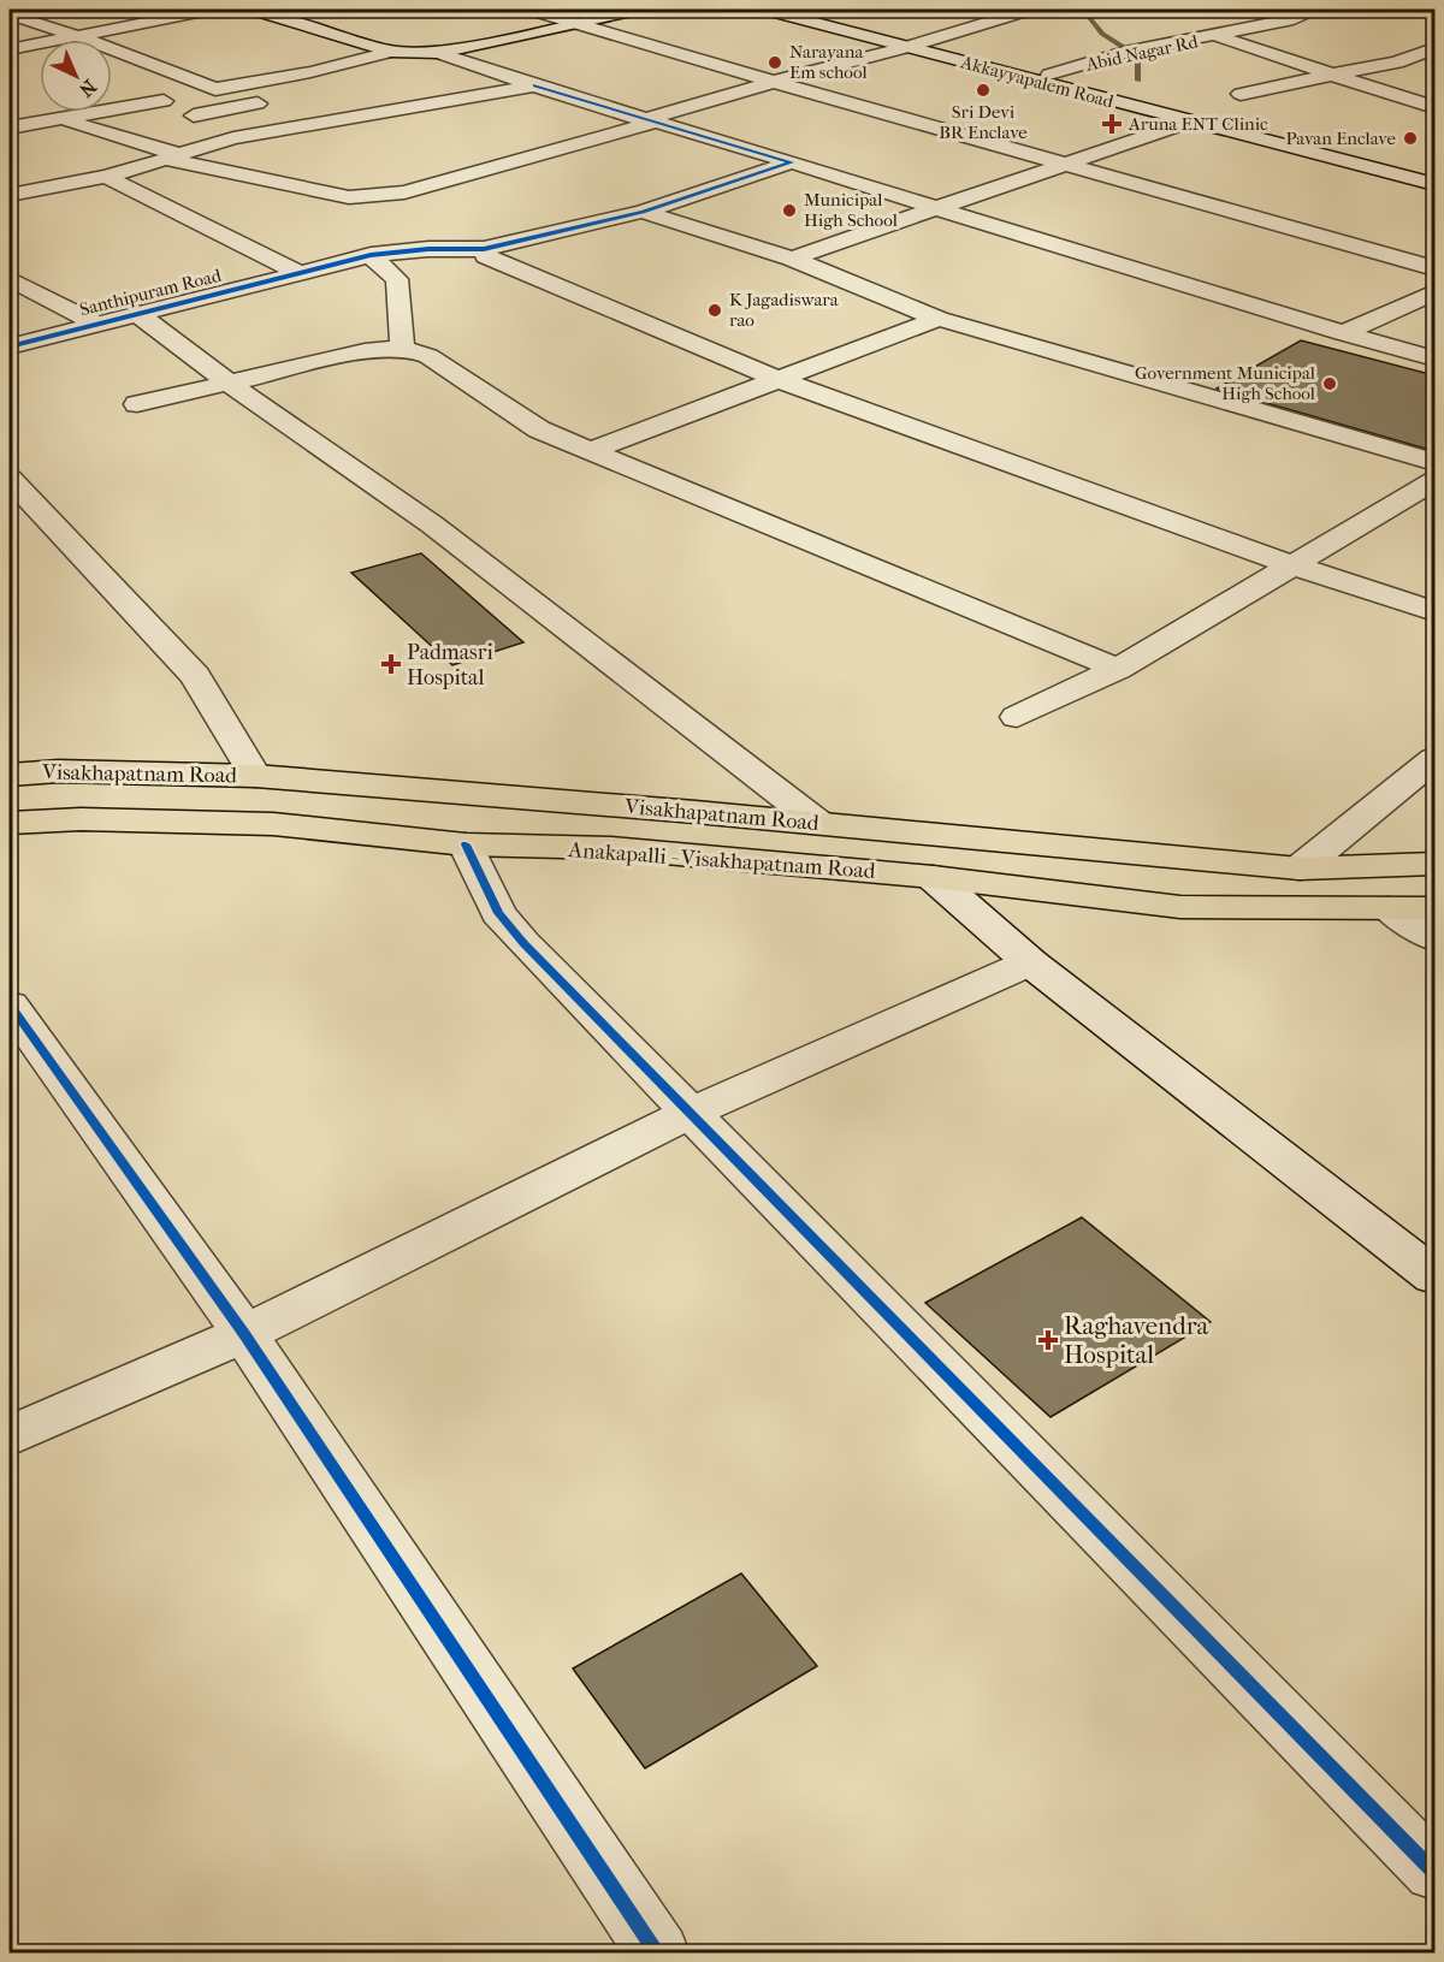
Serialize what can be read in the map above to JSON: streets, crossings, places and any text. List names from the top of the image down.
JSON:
{
  "streets": {
    "main road": ["Visakhapatnam Road", "Anakapalli - Visakhapatnam Road"],
    "street": ["Abid Nagar Rd", "Akkayyapalem Road", "Santhipuram Road"]
  },
  "places": {
    "other": [
      "Narayana Em school",
      "Sri Devi BR Enclave",
      "Pavan Enclave",
      "Municipal High School",
      "K Jagadiswara rao",
      "Government Municipal High School"
    ],
    "health": ["Aruna ENT Clinic", "Padmasri Hospital", "Raghavendra Hospital"]
  },
  "north": "bottom right"
}
